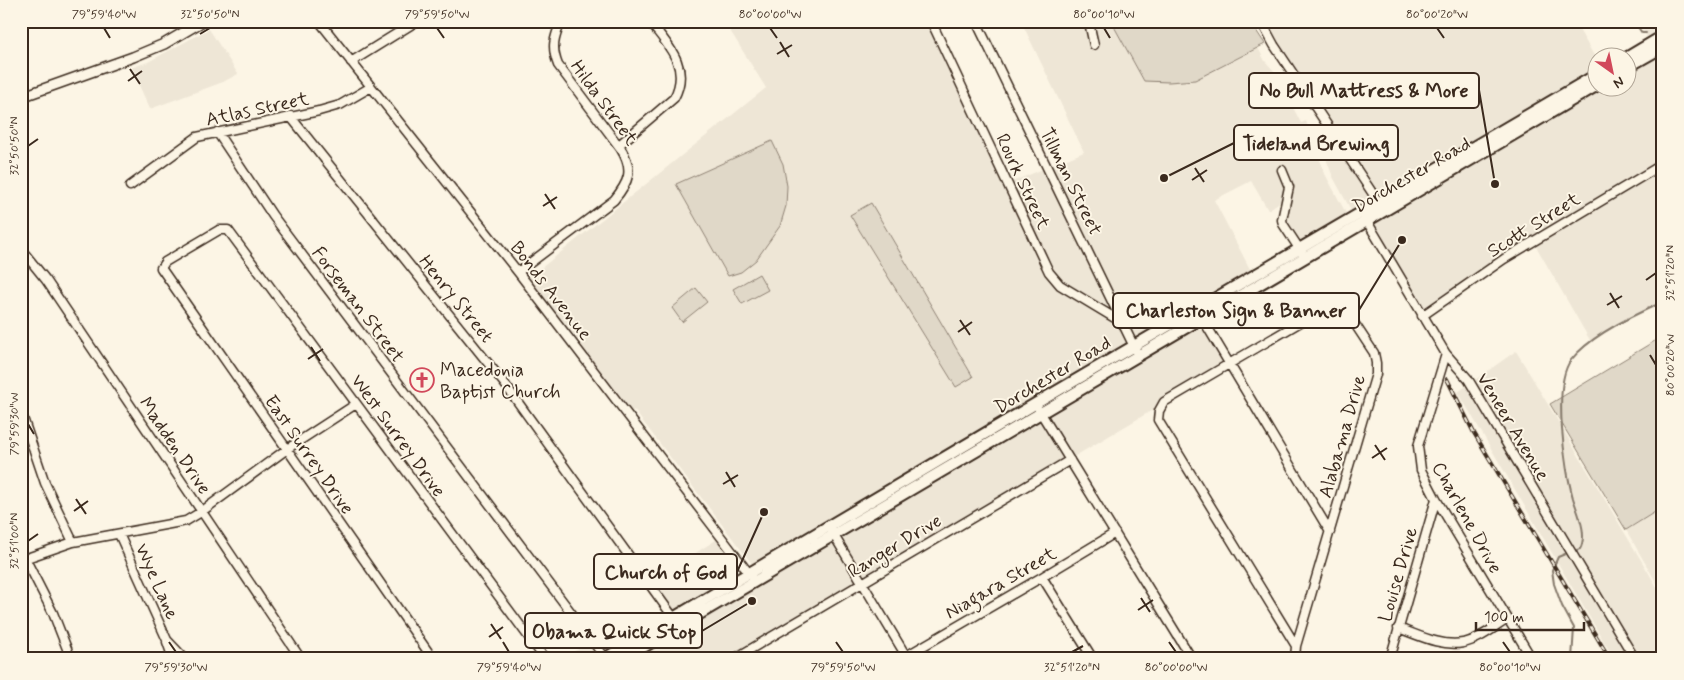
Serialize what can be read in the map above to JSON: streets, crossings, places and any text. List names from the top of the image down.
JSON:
{
  "streets": {
    "main road": ["Dorchester Road"],
    "street": [
      "Hilda Street",
      "Atlas Street",
      "Rourk Street",
      "Tillman Street",
      "Scott Street",
      "Bonds Avenue",
      "Henry Street",
      "Forseman Street",
      "Veneer Avenue",
      "West Surrey Drive",
      "Alabama Drive",
      "Madden Drive",
      "East Surrey Drive",
      "Charlene Drive",
      "Ranger Drive",
      "Louise Drive",
      "Wye Lane",
      "Niagara Street"
    ]
  },
  "crossings": [
    ["Hilda Street", "Bonds Avenue"],
    ["Atlas Street", "Bonds Avenue"],
    ["Atlas Street", "Henry Street"],
    ["Atlas Street", "Forseman Street"],
    ["Dorchester Road", "Tillman Street"],
    ["Dorchester Road", "Bonds Avenue"],
    ["Dorchester Road", "Henry Street"],
    ["Dorchester Road", "Forseman Street"],
    ["Dorchester Road", "Veneer Avenue"],
    ["Rourk Street", "Tillman Street"],
    ["Scott Street", "Veneer Avenue"],
    ["Veneer Avenue", "Charlene Drive"],
    ["West Surrey Drive", "East Surrey Drive"],
    ["Charlene Drive", "Louise Drive"]
  ],
  "places": {
    "other": [
      "Tideland Brewing",
      "No Bull Mattress & More",
      "Charleston Sign & Banner",
      "Church of God",
      "Obama Quick Stop"
    ],
    "church": ["Macedonia Baptist Church"]
  },
  "scale_bar": "100 m",
  "north": "bottom right",
  "coordinates": [
    "79°59'40\"W",
    "32°50'50\"N",
    "79°59'50\"W",
    "80°00'00\"W",
    "80°00'10\"W",
    "80°00'20\"W",
    "32°51'20\"N",
    "79°59'30\"W",
    "32°51'00\"N"
  ]
}
